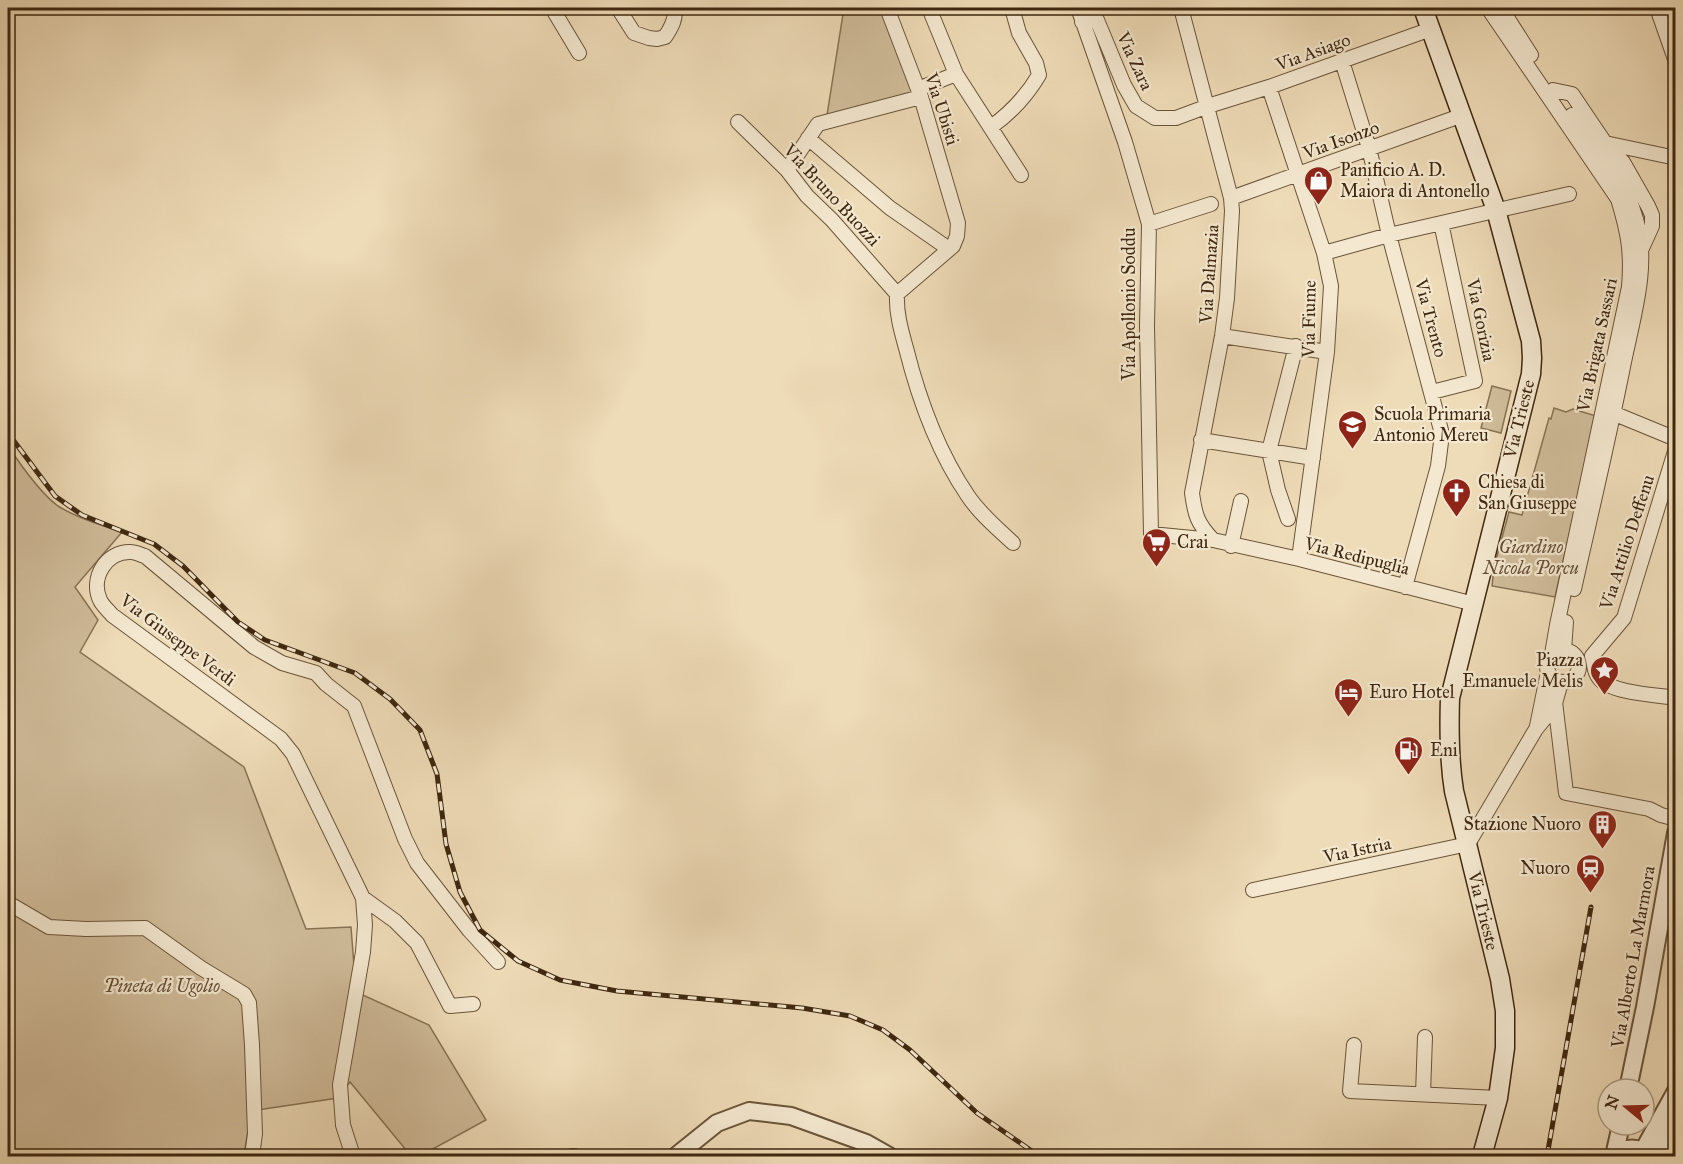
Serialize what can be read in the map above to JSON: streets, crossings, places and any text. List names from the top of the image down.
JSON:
{
  "streets": {
    "main road": ["Via Trieste"],
    "street": [
      "Via Asiago",
      "Via Zara",
      "Via Ubisti",
      "Via Isonzo",
      "Via Bruno Buozzi",
      "Via Dalmazia",
      "Via Apollonio Soddu",
      "Via Trento",
      "Via Fiume",
      "Via Gorizia",
      "Via Brigata Sassari",
      "Via Attilio Deffenu",
      "Via Redipuglia",
      "Via Giuseppe Verdi",
      "Via Istria",
      "Via Alberto La Marmora"
    ]
  },
  "crossings": [
    ["Via Asiago", "Via Zara"],
    ["Via Asiago", "Via Dalmazia"],
    ["Via Asiago", "Via Trento"],
    ["Via Asiago", "Via Fiume"],
    ["Via Asiago", "Via Trieste"],
    ["Via Zara", "Via Dalmazia"],
    ["Via Zara", "Via Apollonio Soddu"],
    ["Via Isonzo", "Via Dalmazia"],
    ["Via Isonzo", "Via Trento"],
    ["Via Isonzo", "Via Fiume"],
    ["Via Isonzo", "Via Trieste"],
    ["Via Dalmazia", "Via Apollonio Soddu"],
    ["Via Dalmazia", "Via Redipuglia"],
    ["Via Apollonio Soddu", "Via Redipuglia"],
    ["Via Trento", "Via Gorizia"],
    ["Via Trento", "Via Redipuglia"],
    ["Via Fiume", "Via Redipuglia"],
    ["Via Trieste", "Via Redipuglia"],
    ["Via Trieste", "Via Istria"]
  ],
  "parks": ["Giardino Nicola Porcu", "Pineta di Ugolio"],
  "places": {
    "shop": ["Panificio A. D. Maiora di Antonello"],
    "school or university": ["Scuola Primaria Antonio Mereu"],
    "church": ["Chiesa di San Giuseppe"],
    "supermarket": ["Crai"],
    "place": ["Piazza Emanuele Melis"],
    "hotel": ["Euro Hotel"],
    "fuel station": ["Eni"],
    "building": ["Stazione Nuoro"],
    "station": ["Nuoro"]
  },
  "north": "left"
}
